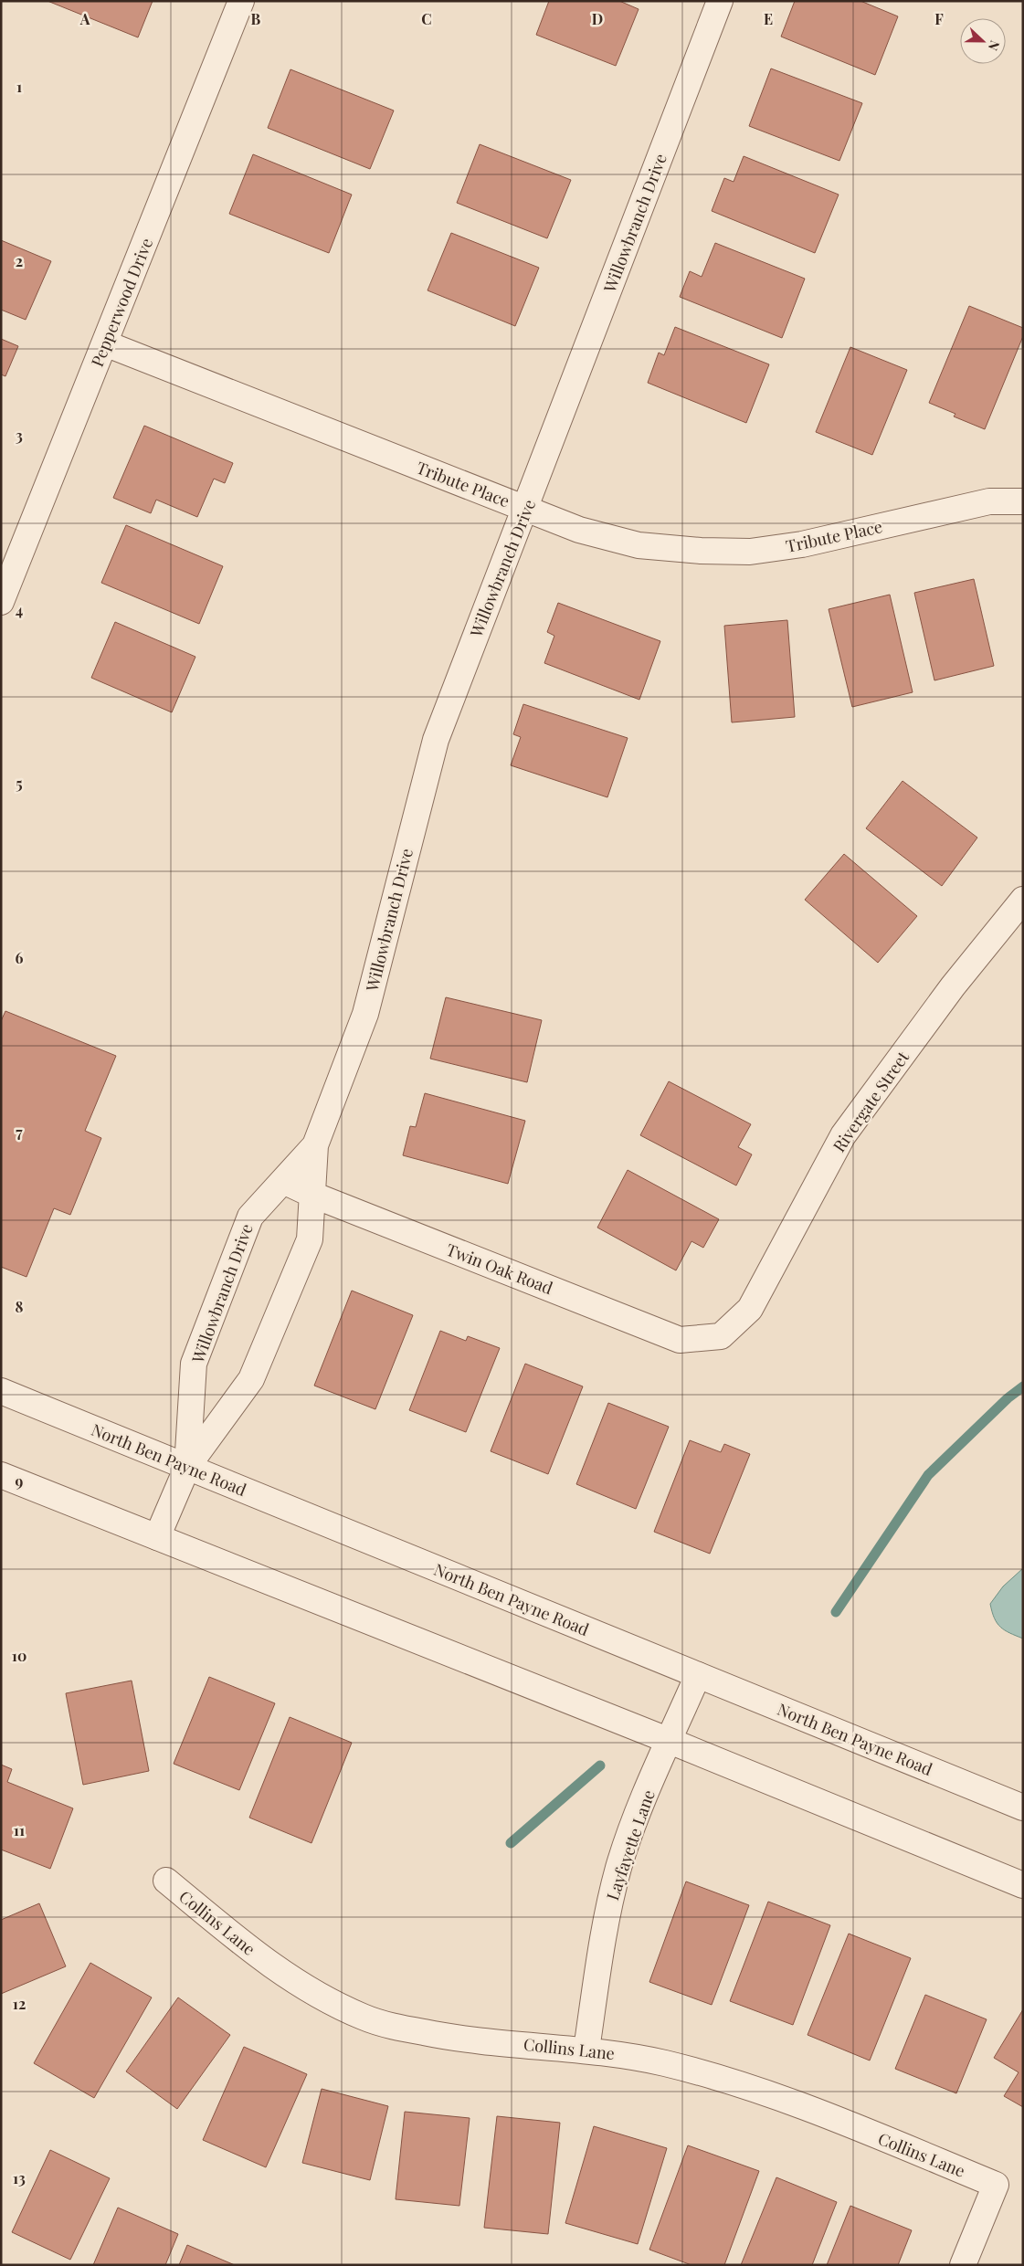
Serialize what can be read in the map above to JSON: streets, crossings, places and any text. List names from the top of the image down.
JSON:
{
  "streets": {
    "street": [
      "Willowbranch Drive",
      "Pepperwood Drive",
      "Tribute Place",
      "Rivergate Street",
      "Twin Oak Road",
      "North Ben Payne Road",
      "Layfayette Lane",
      "Collins Lane"
    ]
  },
  "crossings": [
    ["Willowbranch Drive", "Tribute Place"],
    ["Willowbranch Drive", "Twin Oak Road"],
    ["Willowbranch Drive", "North Ben Payne Road"],
    ["Pepperwood Drive", "Tribute Place"],
    ["Rivergate Street", "Twin Oak Road"],
    ["North Ben Payne Road", "Layfayette Lane"],
    ["Layfayette Lane", "Collins Lane"]
  ],
  "north": "right",
  "grid": {
    "columns": [
      "A",
      "B",
      "C",
      "D",
      "E",
      "F"
    ],
    "rows": [
      "1",
      "2",
      "3",
      "4",
      "5",
      "6",
      "7",
      "8",
      "9",
      "10",
      "11",
      "12",
      "13"
    ]
  }
}
